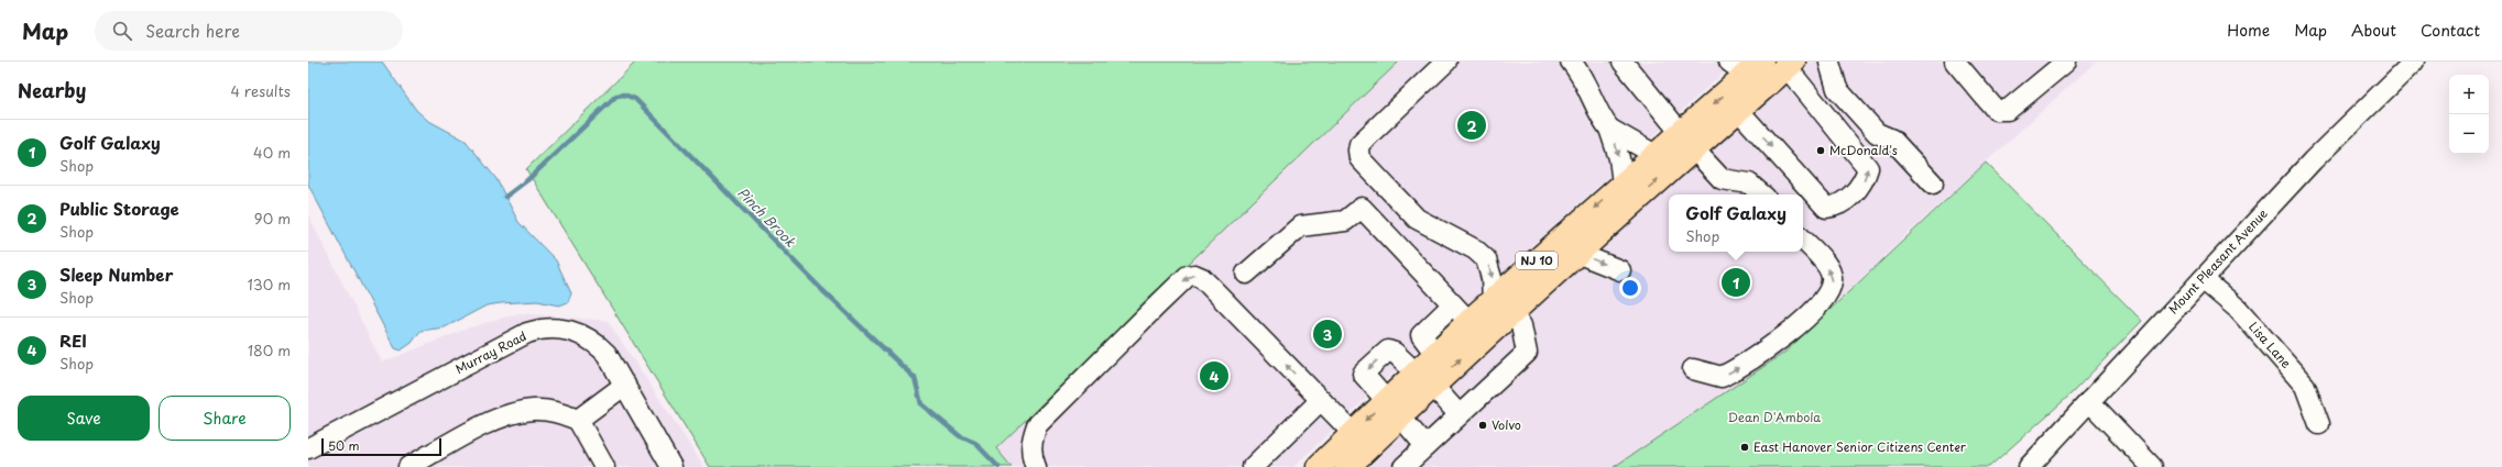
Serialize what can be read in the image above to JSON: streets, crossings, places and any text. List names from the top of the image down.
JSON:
{
  "streets": {
    "main road": ["NJ 10"],
    "street": ["Mount Pleasant Avenue", "Lisa Lane", "Murray Road"]
  },
  "crossings": [
    ["Mount Pleasant Avenue", "Lisa Lane"]
  ],
  "water": ["Pinch Brook"],
  "parks": ["Dean D'Ambola"],
  "places": ["McDonald's", "Volvo", "East Hanover Senior Citizens Center"],
  "scale_bar": "50 m",
  "page": {
    "header": "Map",
    "search": "Search here",
    "nav": [
      "Home",
      "Map",
      "About",
      "Contact"
    ],
    "heading": ["Nearby", "4 results"],
    "map_buttons": ["+", "−"],
    "pins": [
      "2",
      "1",
      "3",
      "4"
    ],
    "list": [
      {
        "mark": "1",
        "name": "Golf Galaxy",
        "note": "Shop",
        "value": "40 m"
      },
      {
        "mark": "2",
        "name": "Public Storage",
        "note": "Shop",
        "value": "90 m"
      },
      {
        "mark": "3",
        "name": "Sleep Number",
        "note": "Shop",
        "value": "130 m"
      },
      {
        "mark": "4",
        "name": "REI",
        "note": "Shop",
        "value": "180 m"
      }
    ],
    "popup": ["Golf Galaxy", "Shop"],
    "buttons": ["Save", "Share"],
    "scale": "50 m"
  }
}
